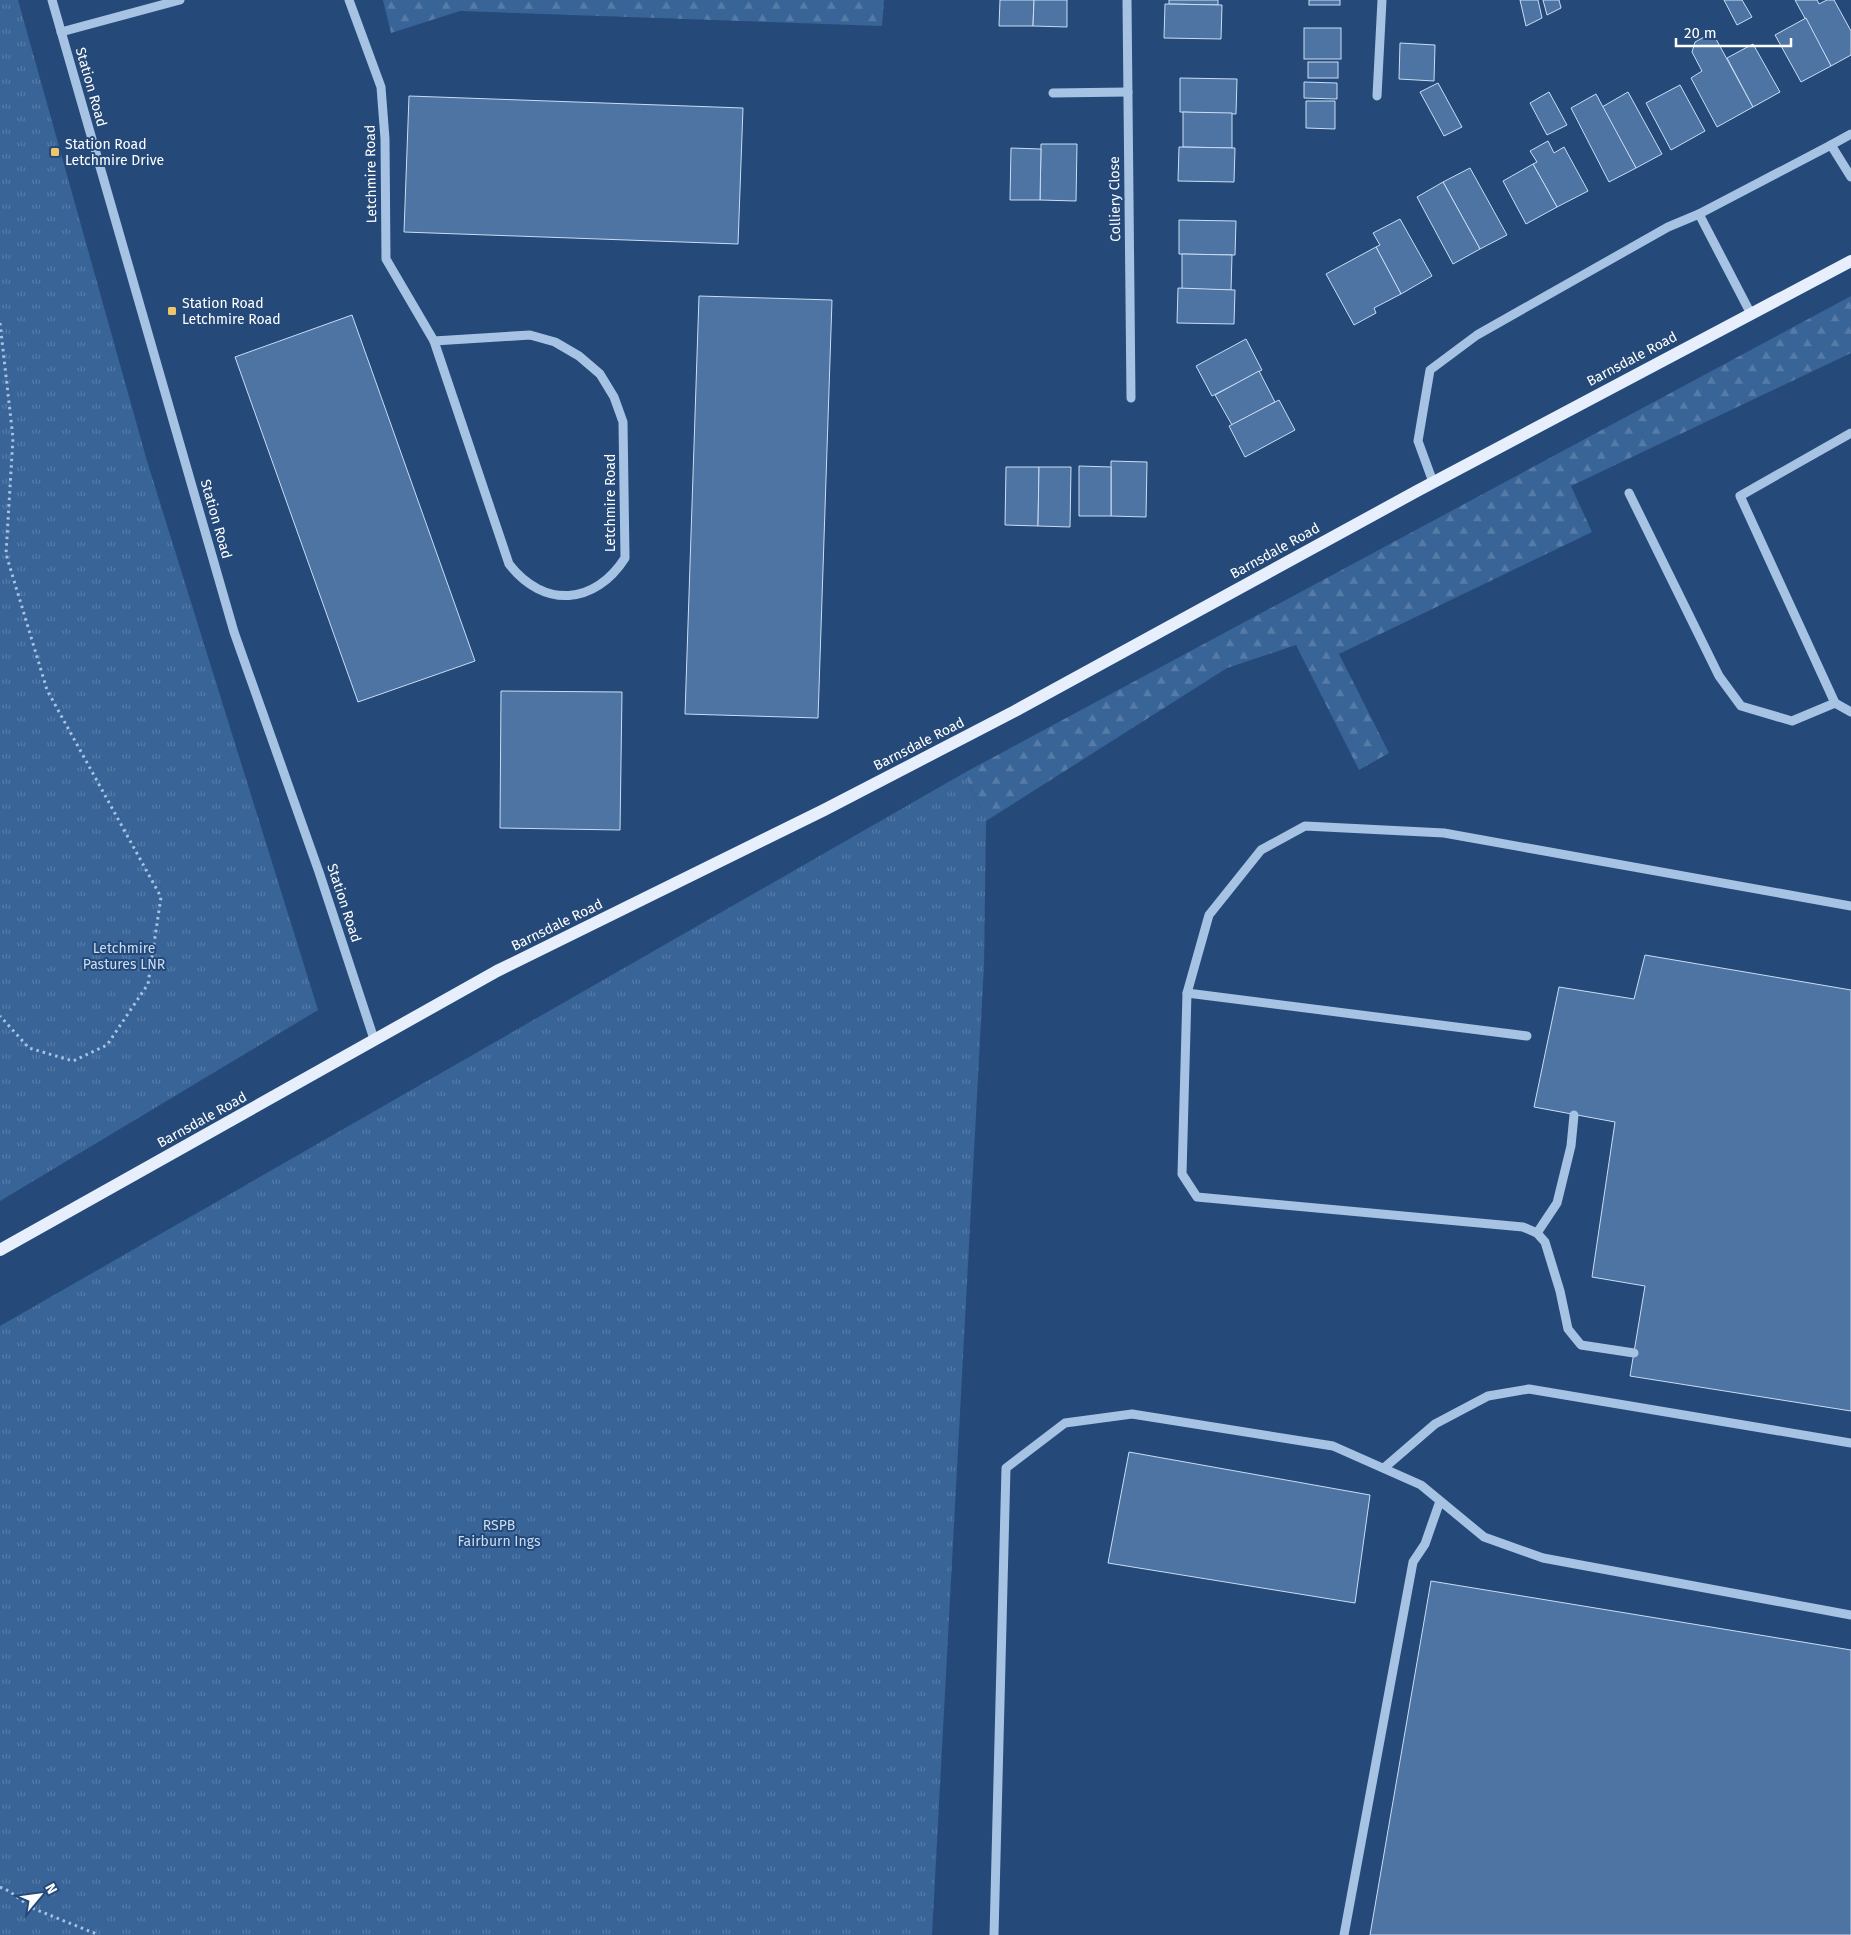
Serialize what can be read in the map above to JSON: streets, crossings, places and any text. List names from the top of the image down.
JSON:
{
  "streets": {
    "main road": ["Barnsdale Road"],
    "street": ["Station Road", "Letchmire Road", "Colliery Close"]
  },
  "crossings": [
    ["Station Road", "Barnsdale Road"]
  ],
  "parks": ["Letchmire Pastures LNR", "RSPB Fairburn Ings"],
  "places": {
    "transit": ["Station Road Letchmire Drive", "Station Road Letchmire Road"]
  },
  "scale_bar": "20 m",
  "north": "top right"
}
